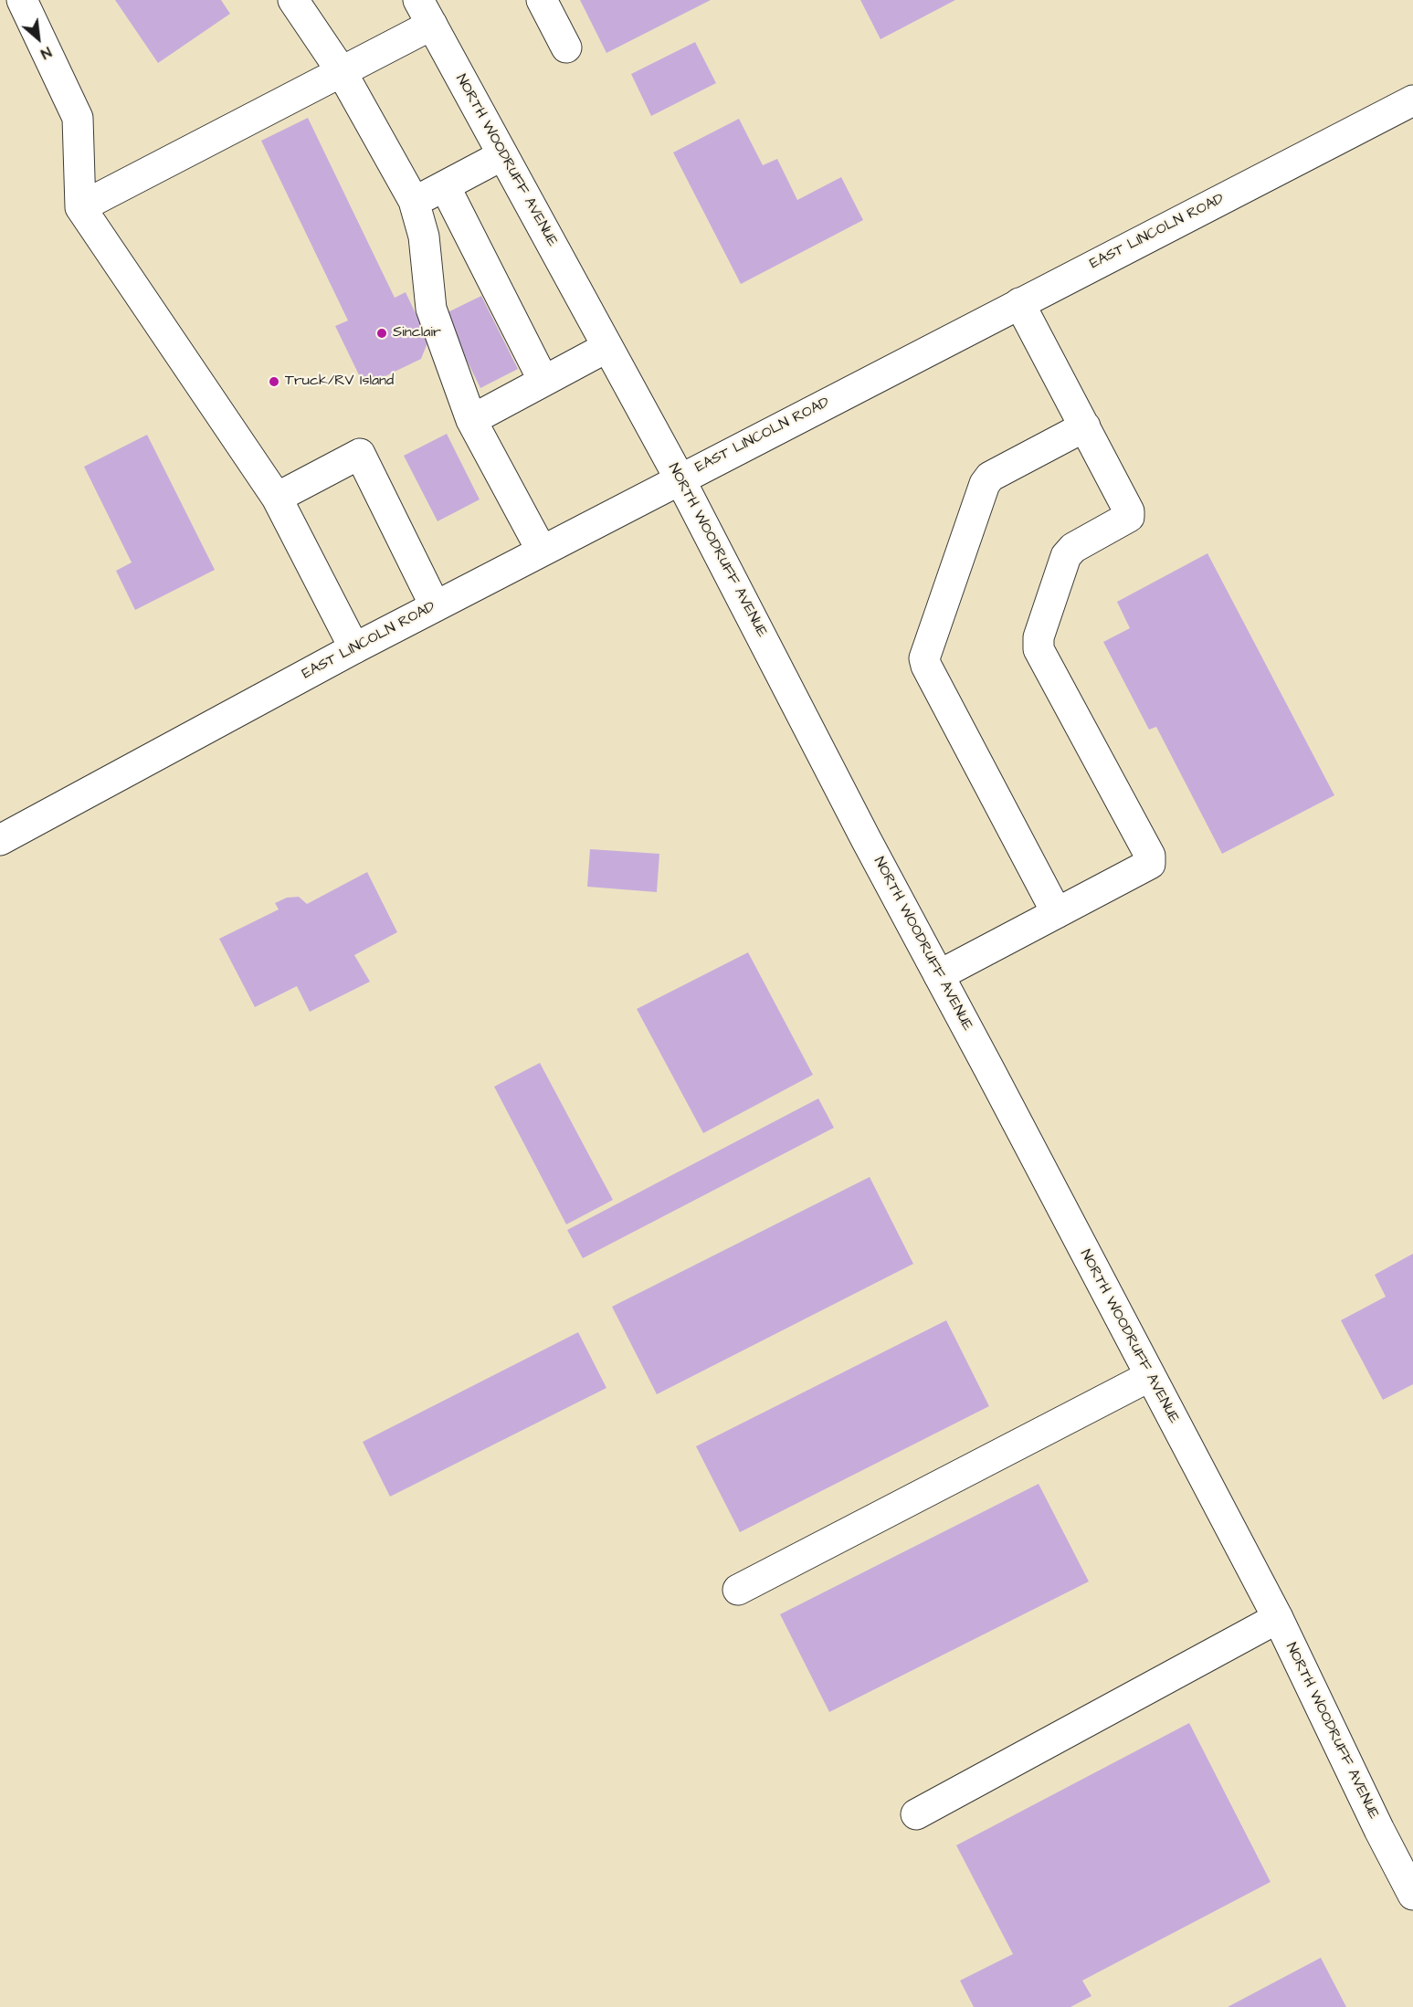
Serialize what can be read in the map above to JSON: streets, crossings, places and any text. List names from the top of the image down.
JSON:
{
  "streets": {
    "main road": ["NORTH WOODRUFF AVENUE", "EAST LINCOLN ROAD"]
  },
  "crossings": [
    ["NORTH WOODRUFF AVENUE", "EAST LINCOLN ROAD"]
  ],
  "places": ["Sinclair", "Truck/RV Island"],
  "north": "bottom right"
}
